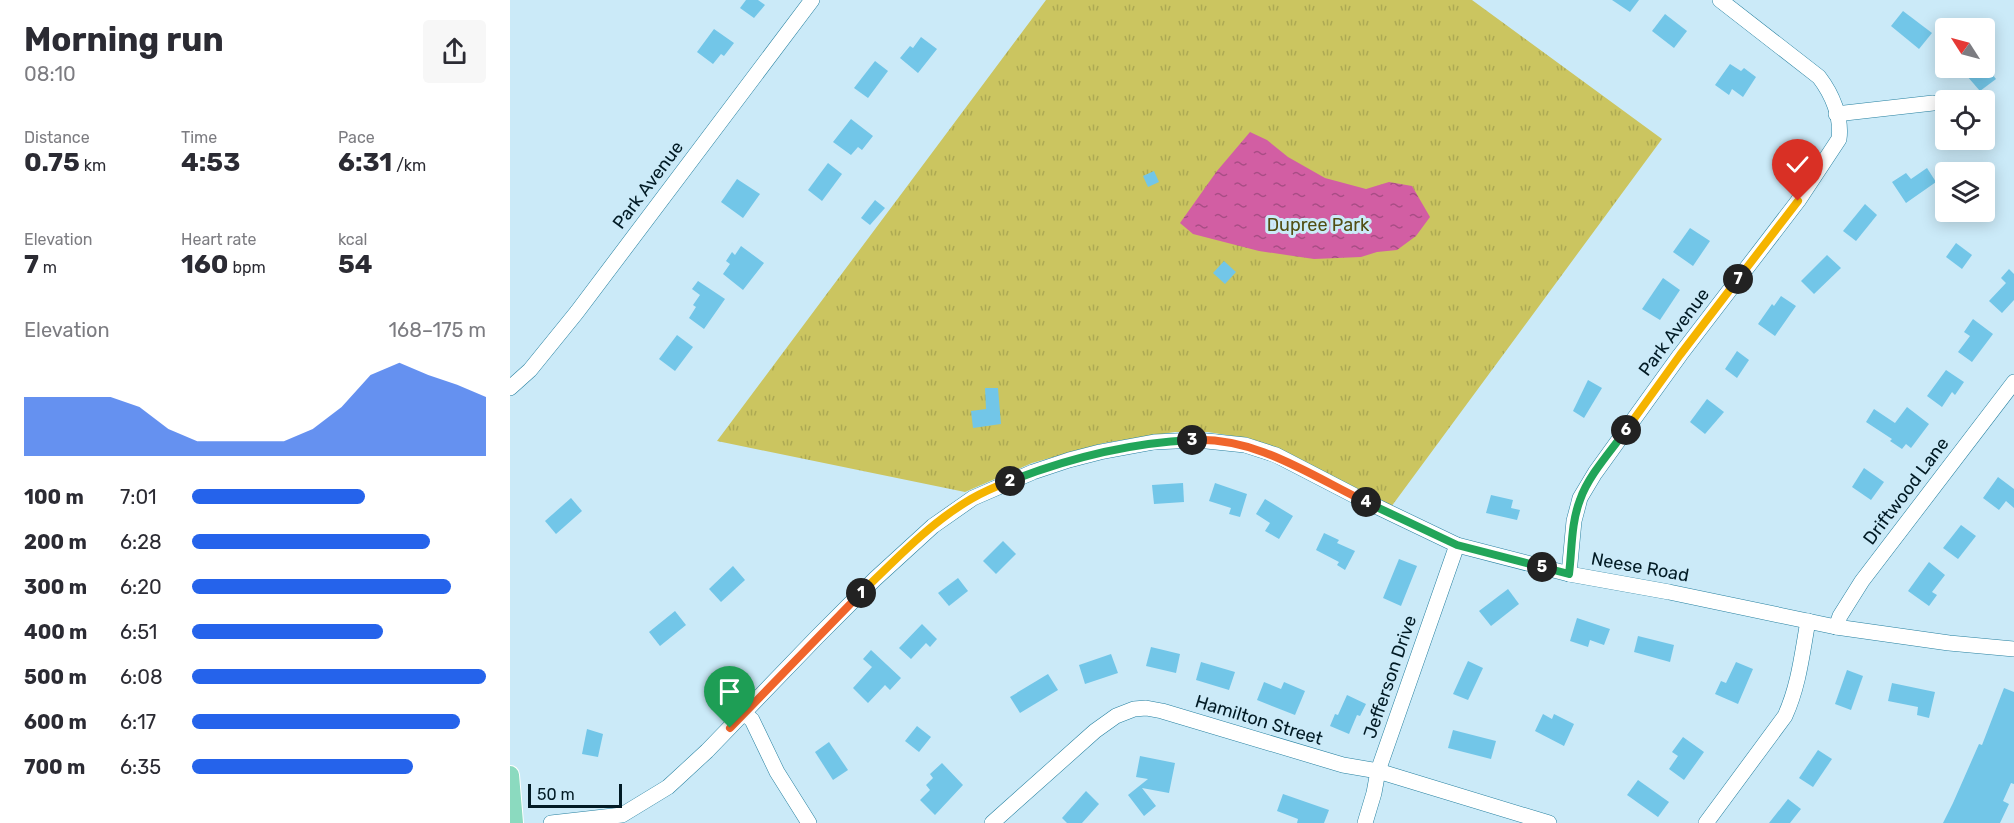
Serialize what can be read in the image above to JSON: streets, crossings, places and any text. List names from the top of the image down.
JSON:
{
  "streets": {
    "street": [
      "Park Avenue",
      "Driftwood Lane",
      "Neese Road",
      "Jefferson Drive",
      "Hamilton Street"
    ]
  },
  "crossings": [
    ["Park Avenue", "Neese Road"],
    ["Driftwood Lane", "Neese Road"],
    ["Neese Road", "Jefferson Drive"],
    ["Jefferson Drive", "Hamilton Street"]
  ],
  "parks": ["Dupree Park"],
  "scale_bar": "50 m",
  "north": "top left",
  "page": {
    "heading": ["Morning run", "08:10"],
    "stats": [
      ["Distance", "0.75 km"],
      ["Time", "4:53"],
      ["Pace", "6:31 /km"],
      ["Elevation", "7 m"],
      ["Heart rate", "160 bpm"],
      ["kcal", "54"]
    ],
    "pins": [
      "7",
      "6",
      "3",
      "2",
      "4",
      "5",
      "1"
    ],
    "chart": ["Elevation", "168–175 m"],
    "list": [
      {
        "name": "100 m",
        "note": "7:01"
      },
      {
        "name": "200 m",
        "note": "6:28"
      },
      {
        "name": "300 m",
        "note": "6:20"
      },
      {
        "name": "400 m",
        "note": "6:51"
      },
      {
        "name": "500 m",
        "note": "6:08"
      },
      {
        "name": "600 m",
        "note": "6:17"
      },
      {
        "name": "700 m",
        "note": "6:35"
      }
    ],
    "scale": "50 m"
  }
}
